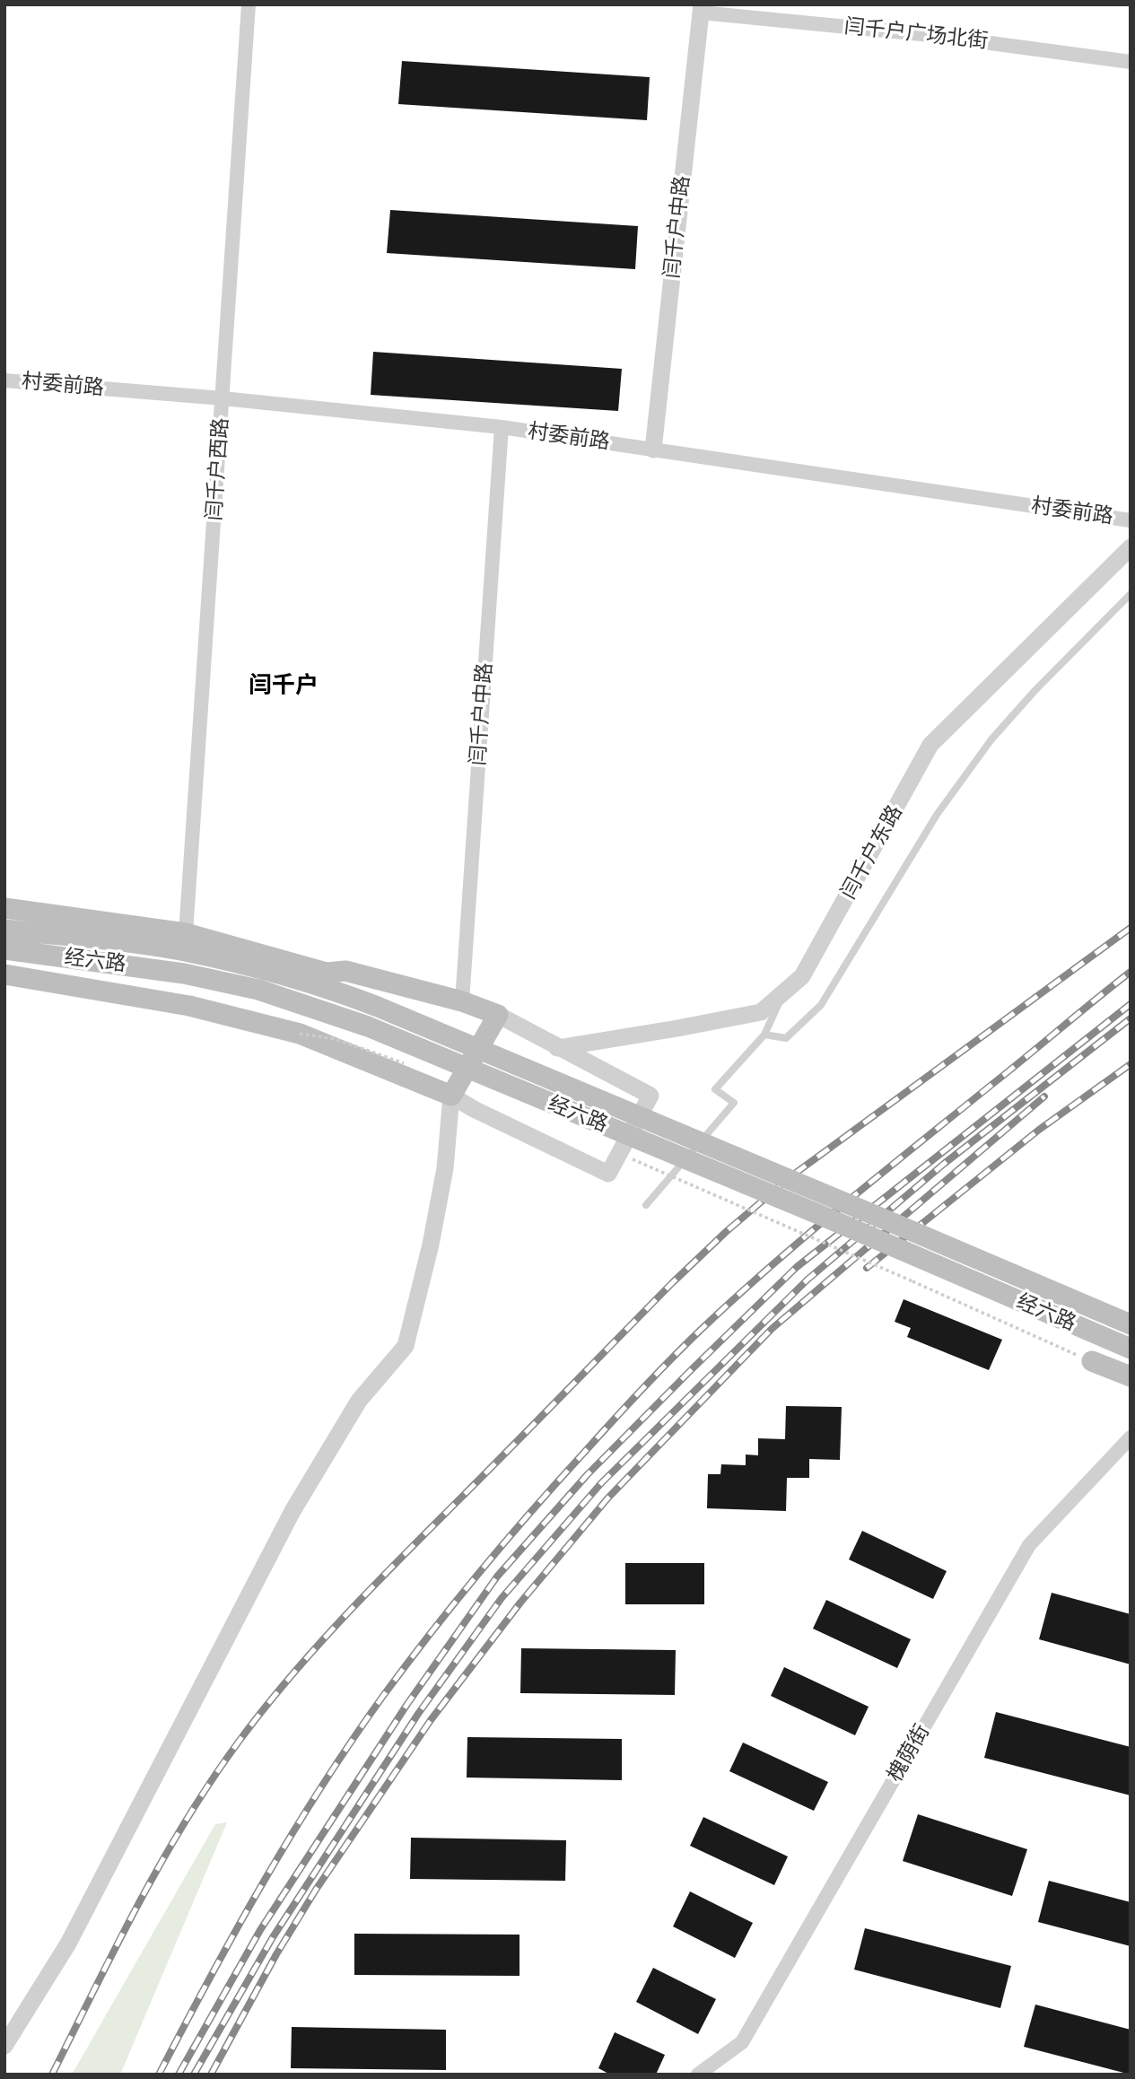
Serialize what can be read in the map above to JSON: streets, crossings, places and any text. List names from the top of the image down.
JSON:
{
  "streets": {
    "main road": ["经六路"],
    "street": [
      "闫千户广场北街",
      "闫千户中路",
      "村委前路",
      "闫千户西路",
      "闫千户东路",
      "槐荫街"
    ]
  },
  "crossings": [
    ["闫千户广场北街", "闫千户中路"],
    ["闫千户中路", "村委前路"],
    ["村委前路", "闫千户西路"]
  ],
  "districts": ["闫千户"]
}
